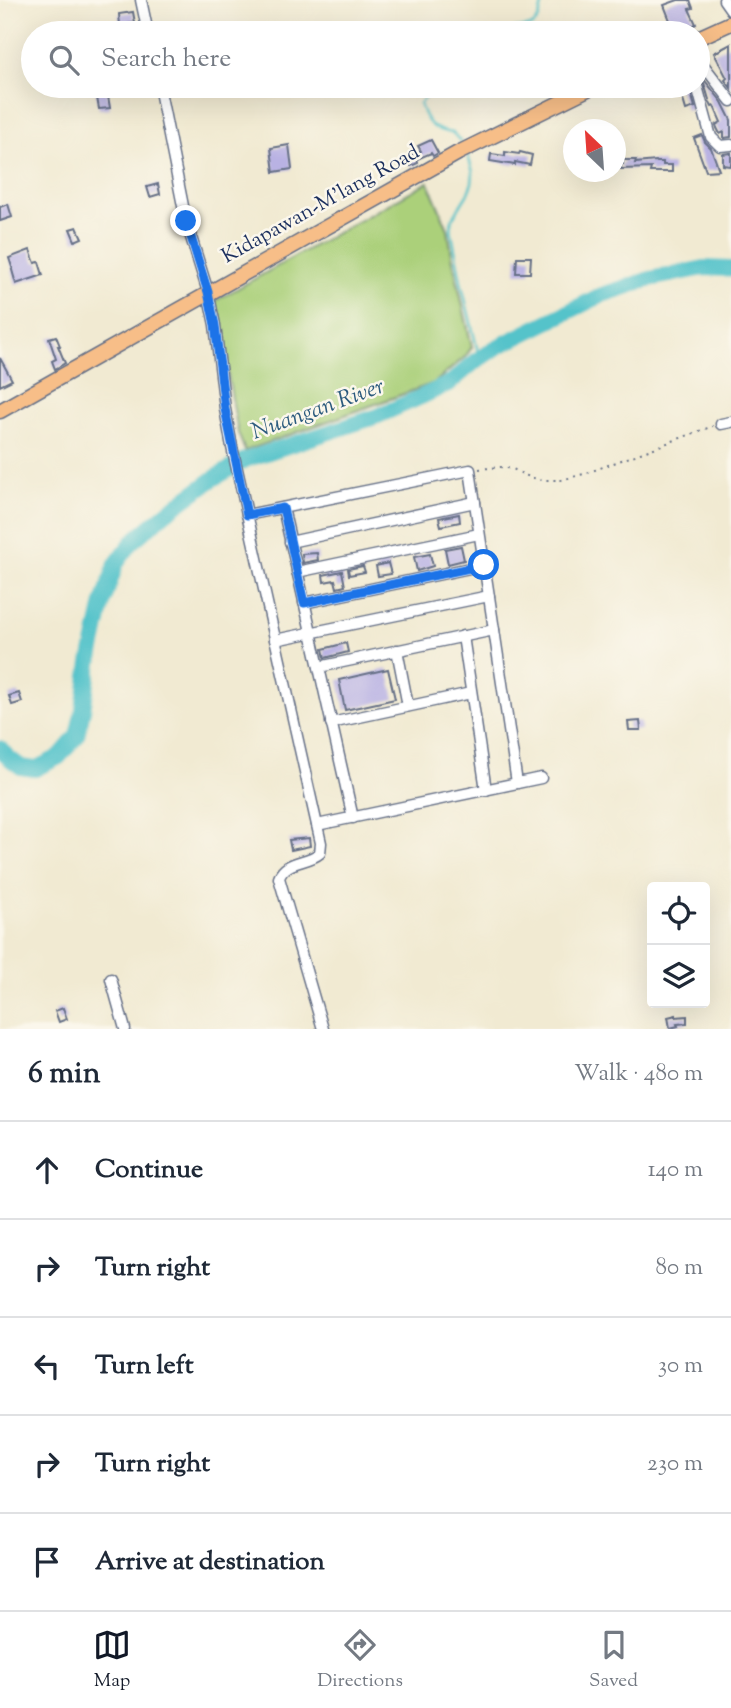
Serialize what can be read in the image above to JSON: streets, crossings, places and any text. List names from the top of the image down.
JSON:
{
  "streets": {
    "main road": ["Kidapawan-M'lang Road"]
  },
  "water": ["Nuangan River"],
  "north": "top left",
  "page": {
    "search": "Search here",
    "heading": ["6 min", "Walk · 480 m"],
    "list": [
      ["Continue", "140 m"],
      ["Turn right", "80 m"],
      ["Turn left", "30 m"],
      ["Turn right", "230 m"],
      "Arrive at destination"
    ],
    "nav": ["Map", "Directions", "Saved"]
  }
}
